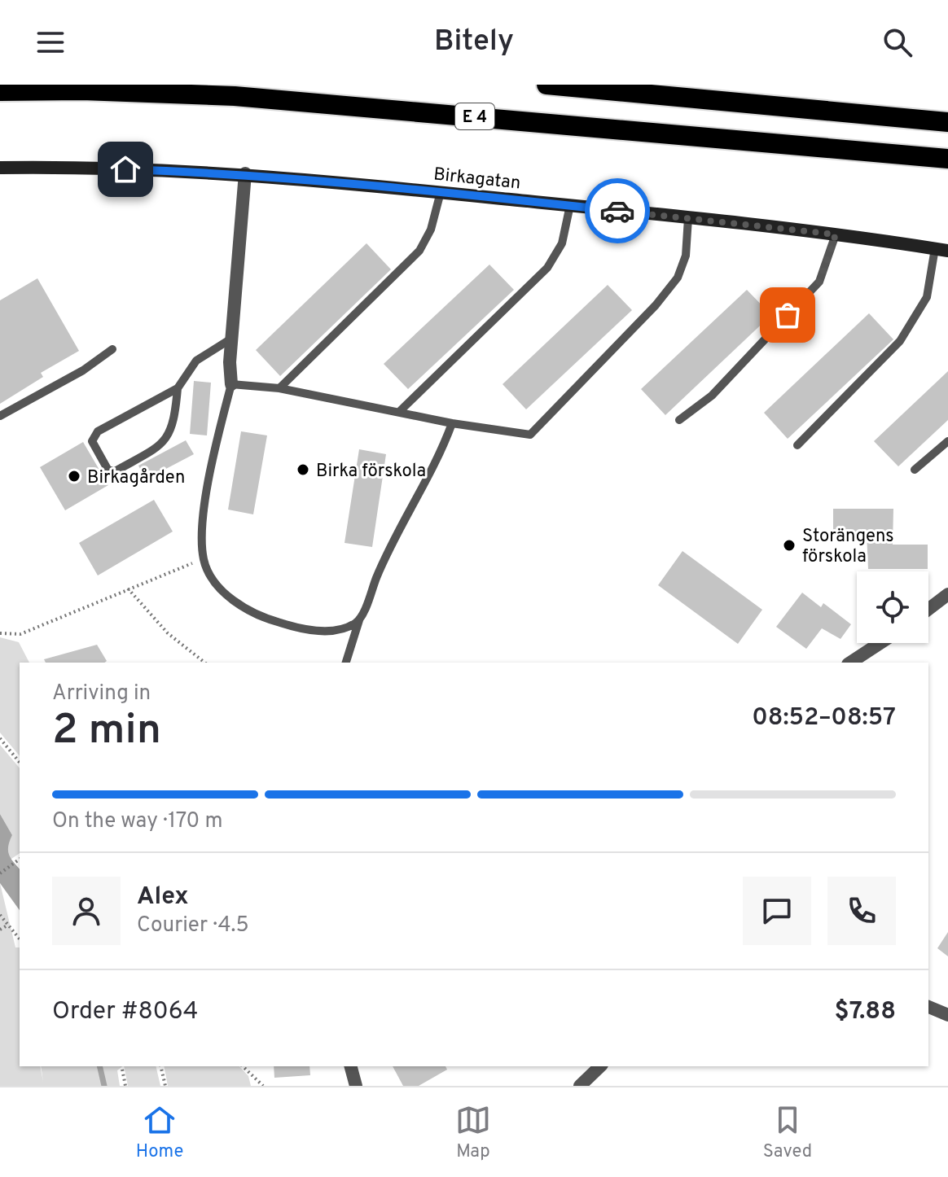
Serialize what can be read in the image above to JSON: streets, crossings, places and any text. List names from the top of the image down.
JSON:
{
  "streets": {
    "highway": ["E 4"],
    "street": ["Birkagatan"]
  },
  "places": ["Birka förskola", "Birkagården", "Storängens förskola"],
  "page": {
    "header": "Bitely",
    "heading": ["2 min", "Arriving in", "08:52–08:57"],
    "panel": [
      "Alex",
      "Courier · 4.5",
      "Order #8064",
      "$7.88"
    ],
    "bar": "On the way · 170 m",
    "tabs": ["Home", "Map", "Saved"]
  }
}
